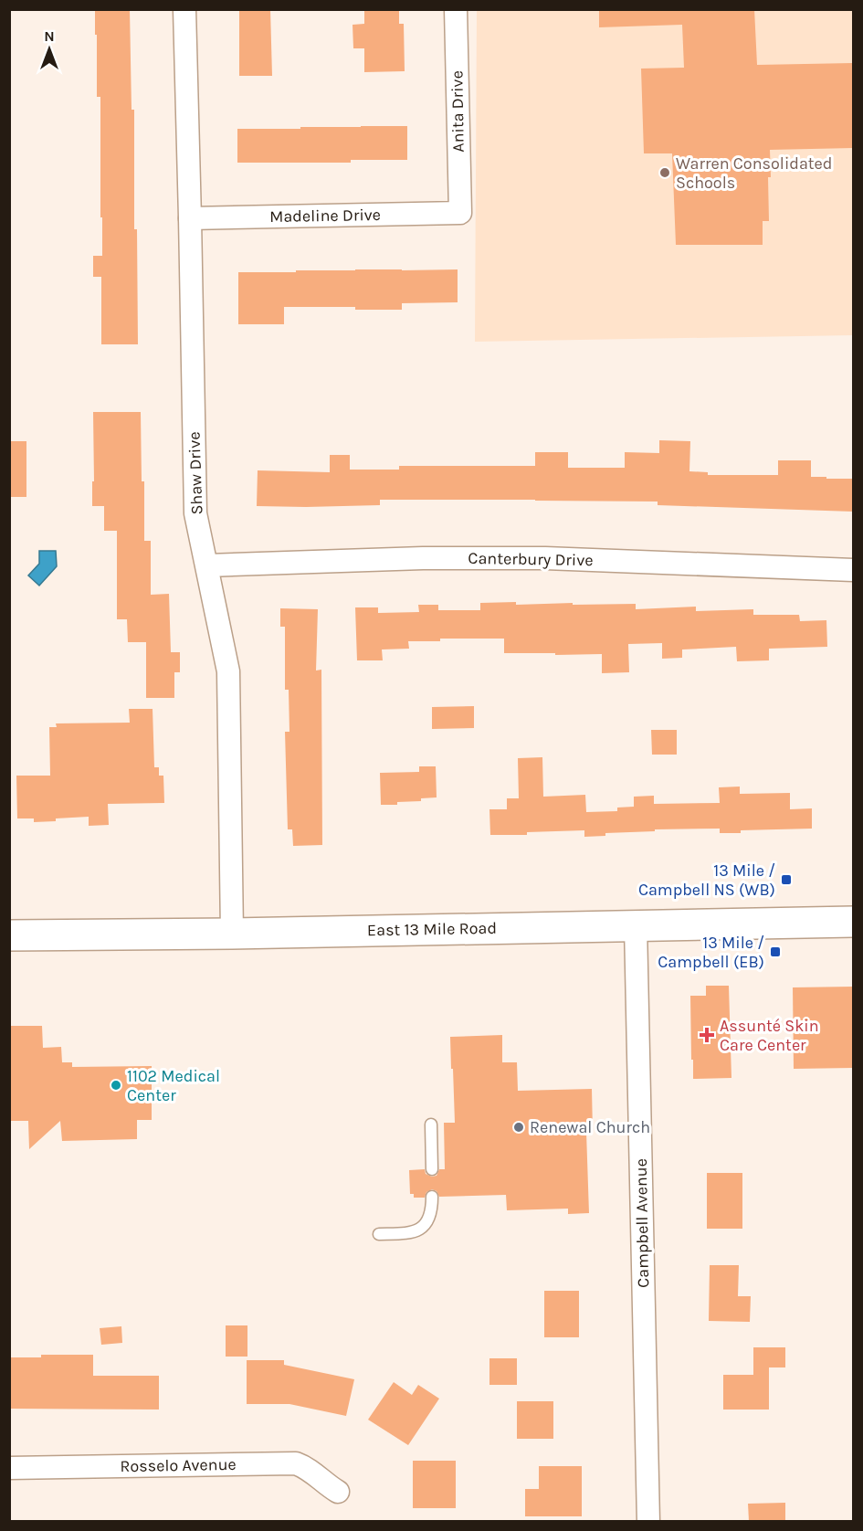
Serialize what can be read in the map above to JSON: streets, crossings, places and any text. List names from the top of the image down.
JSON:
{
  "streets": {
    "main road": ["East 13 Mile Road"],
    "street": [
      "Anita Drive",
      "Madeline Drive",
      "Shaw Drive",
      "Canterbury Drive",
      "Campbell Avenue",
      "Rosselo Avenue"
    ]
  },
  "crossings": [
    ["Anita Drive", "Madeline Drive"],
    ["Madeline Drive", "Shaw Drive"],
    ["Shaw Drive", "Canterbury Drive"],
    ["Shaw Drive", "East 13 Mile Road"],
    ["East 13 Mile Road", "Campbell Avenue"]
  ],
  "places": {
    "other": ["Warren Consolidated Schools", "1102 Medical Center", "Renewal Church"],
    "transit": ["13 Mile / Campbell NS (WB)", "13 Mile / Campbell (EB)"],
    "health": ["Assunté Skin Care Center"]
  },
  "north": "top"
}
